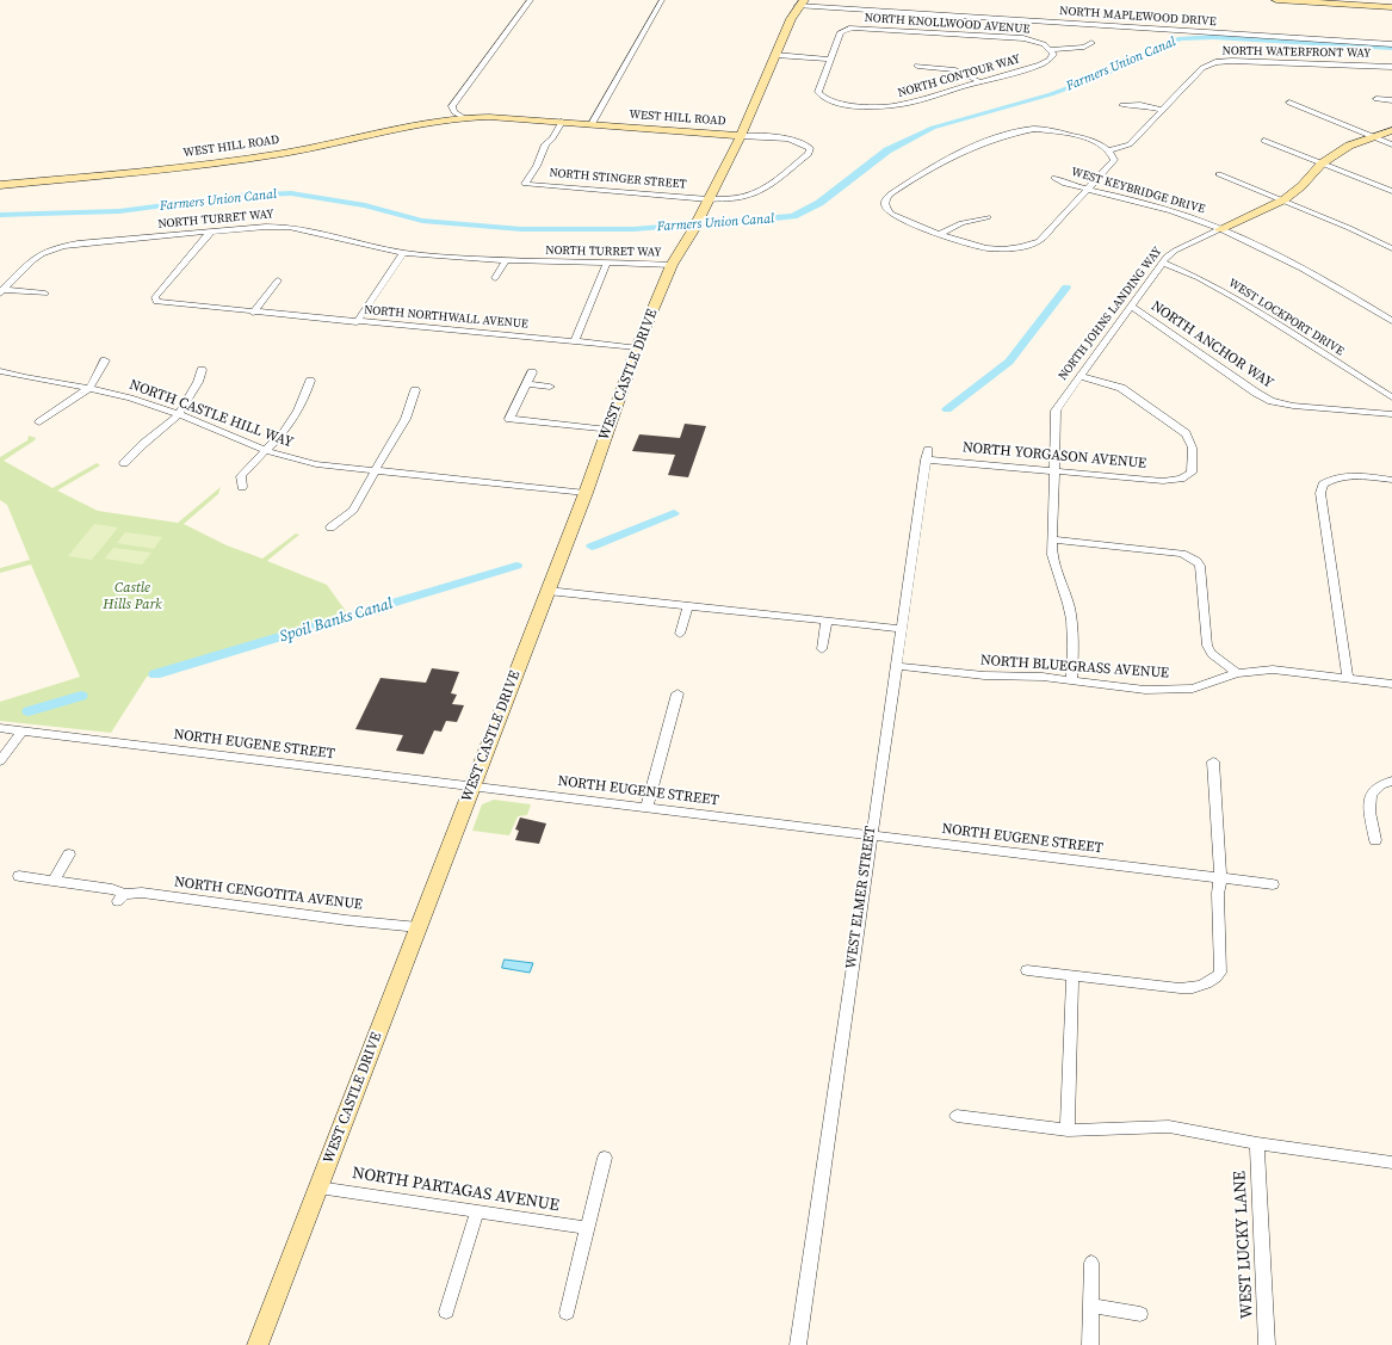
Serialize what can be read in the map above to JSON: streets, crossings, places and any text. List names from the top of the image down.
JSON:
{
  "streets": {
    "street": [
      "NORTH MAPLEWOOD DRIVE",
      "NORTH KNOLLWOOD AVENUE",
      "NORTH WATERFRONT WAY",
      "NORTH CONTOUR WAY",
      "WEST HILL ROAD",
      "NORTH STINGER STREET",
      "WEST KEYBRIDGE DRIVE",
      "NORTH TURRET WAY",
      "NORTH JOHNS LANDING WAY",
      "NORTH NORTHWALL AVENUE",
      "WEST LOCKPORT DRIVE",
      "NORTH ANCHOR WAY",
      "WEST CASTLE DRIVE",
      "NORTH CASTLE HILL WAY",
      "NORTH YORGASON AVENUE",
      "NORTH BLUEGRASS AVENUE",
      "NORTH EUGENE STREET",
      "NORTH CENGOTITA AVENUE",
      "WEST ELMER STREET",
      "NORTH PARTAGAS AVENUE",
      "WEST LUCKY LANE"
    ]
  },
  "crossings": [
    ["NORTH MAPLEWOOD DRIVE", "WEST HILL ROAD"],
    ["NORTH KNOLLWOOD AVENUE", "NORTH CONTOUR WAY"],
    ["WEST HILL ROAD", "NORTH STINGER STREET"],
    ["WEST HILL ROAD", "WEST CASTLE DRIVE"],
    ["NORTH STINGER STREET", "WEST CASTLE DRIVE"],
    ["WEST KEYBRIDGE DRIVE", "NORTH JOHNS LANDING WAY"],
    ["NORTH TURRET WAY", "NORTH NORTHWALL AVENUE"],
    ["NORTH TURRET WAY", "WEST CASTLE DRIVE"],
    ["NORTH JOHNS LANDING WAY", "WEST LOCKPORT DRIVE"],
    ["NORTH JOHNS LANDING WAY", "NORTH ANCHOR WAY"],
    ["NORTH JOHNS LANDING WAY", "NORTH YORGASON AVENUE"],
    ["NORTH JOHNS LANDING WAY", "NORTH BLUEGRASS AVENUE"],
    ["NORTH NORTHWALL AVENUE", "WEST CASTLE DRIVE"],
    ["WEST CASTLE DRIVE", "NORTH CASTLE HILL WAY"],
    ["WEST CASTLE DRIVE", "NORTH EUGENE STREET"],
    ["WEST CASTLE DRIVE", "NORTH CENGOTITA AVENUE"],
    ["WEST CASTLE DRIVE", "NORTH PARTAGAS AVENUE"],
    ["NORTH YORGASON AVENUE", "WEST ELMER STREET"],
    ["NORTH BLUEGRASS AVENUE", "WEST ELMER STREET"],
    ["NORTH EUGENE STREET", "WEST ELMER STREET"]
  ],
  "water": ["Farmers Union Canal", "Spoil Banks Canal"],
  "parks": ["Castle Hills Park"]
}
